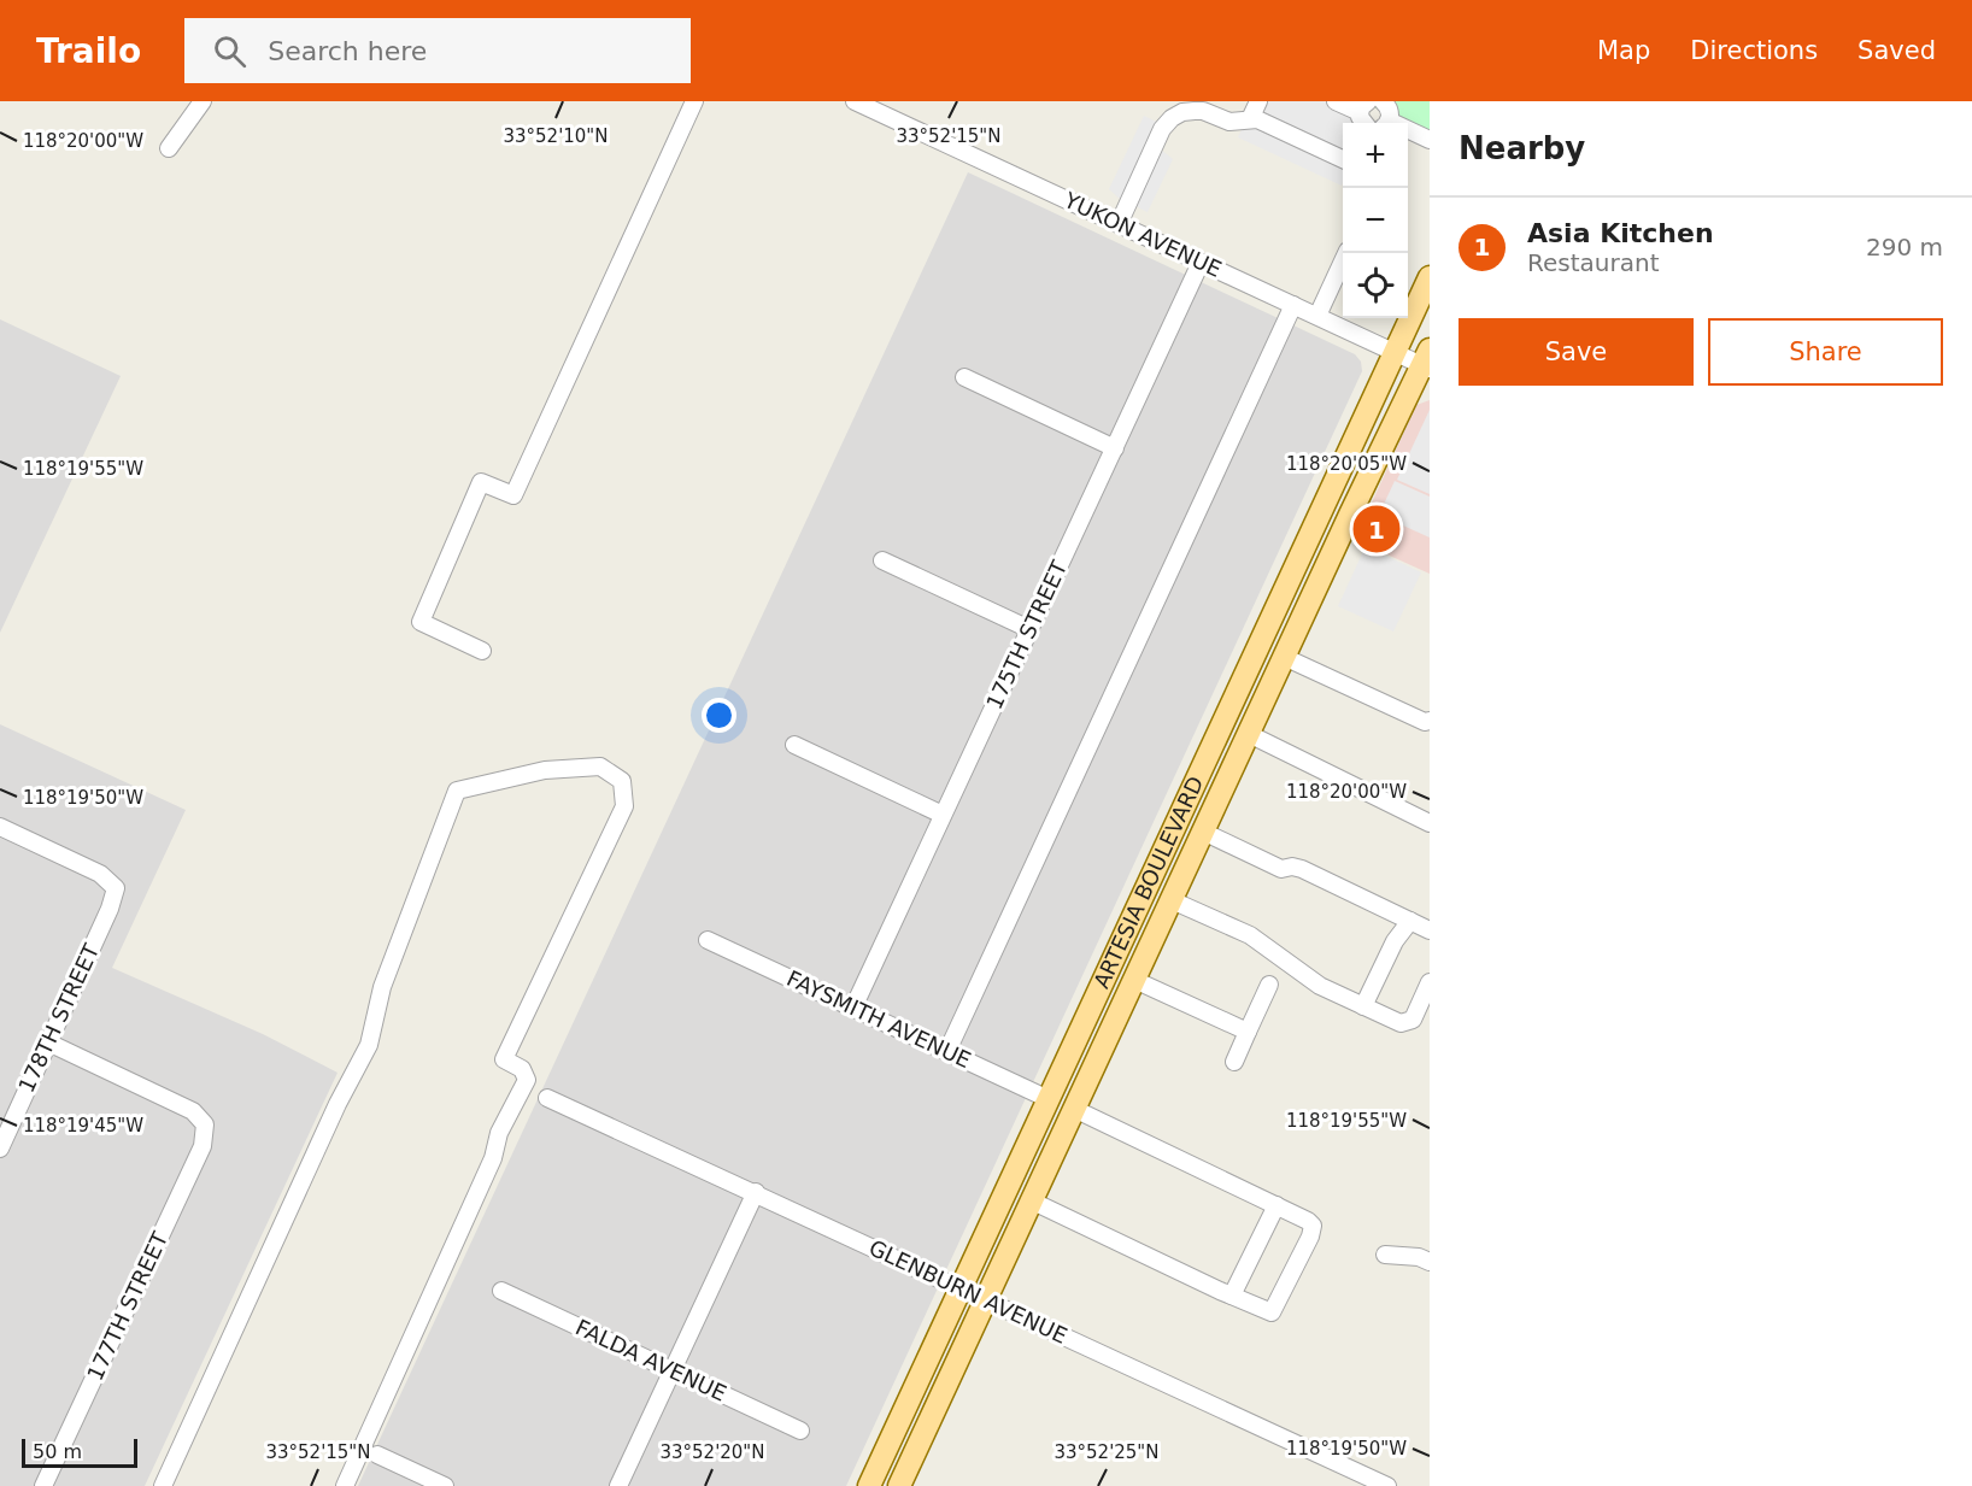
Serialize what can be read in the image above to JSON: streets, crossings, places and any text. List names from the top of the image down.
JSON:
{
  "streets": {
    "main road": ["ARTESIA BOULEVARD"],
    "street": [
      "YUKON AVENUE",
      "175TH STREET",
      "178TH STREET",
      "FAYSMITH AVENUE",
      "GLENBURN AVENUE",
      "177TH STREET",
      "FALDA AVENUE"
    ]
  },
  "crossings": [
    ["YUKON AVENUE", "175TH STREET"],
    ["YUKON AVENUE", "ARTESIA BOULEVARD"],
    ["175TH STREET", "FAYSMITH AVENUE"],
    ["ARTESIA BOULEVARD", "FAYSMITH AVENUE"],
    ["ARTESIA BOULEVARD", "GLENBURN AVENUE"],
    ["178TH STREET", "177TH STREET"]
  ],
  "scale_bar": "50 m",
  "page": {
    "header": "Trailo",
    "search": "Search here",
    "nav": ["Map", "Directions", "Saved"],
    "heading": "Nearby",
    "map_buttons": ["+", "−"],
    "list": [
      {
        "mark": "1",
        "name": "Asia Kitchen",
        "note": "Restaurant",
        "value": "290 m"
      }
    ],
    "buttons": ["Save", "Share"],
    "pins": "1",
    "scale": "50 m"
  },
  "coordinates": [
    "33°52'10\"N",
    "33°52'15\"N",
    "118°20'00\"W",
    "118°20'05\"W",
    "118°19'55\"W",
    "118°19'50\"W",
    "118°19'45\"W",
    "33°52'20\"N",
    "33°52'25\"N"
  ]
}
